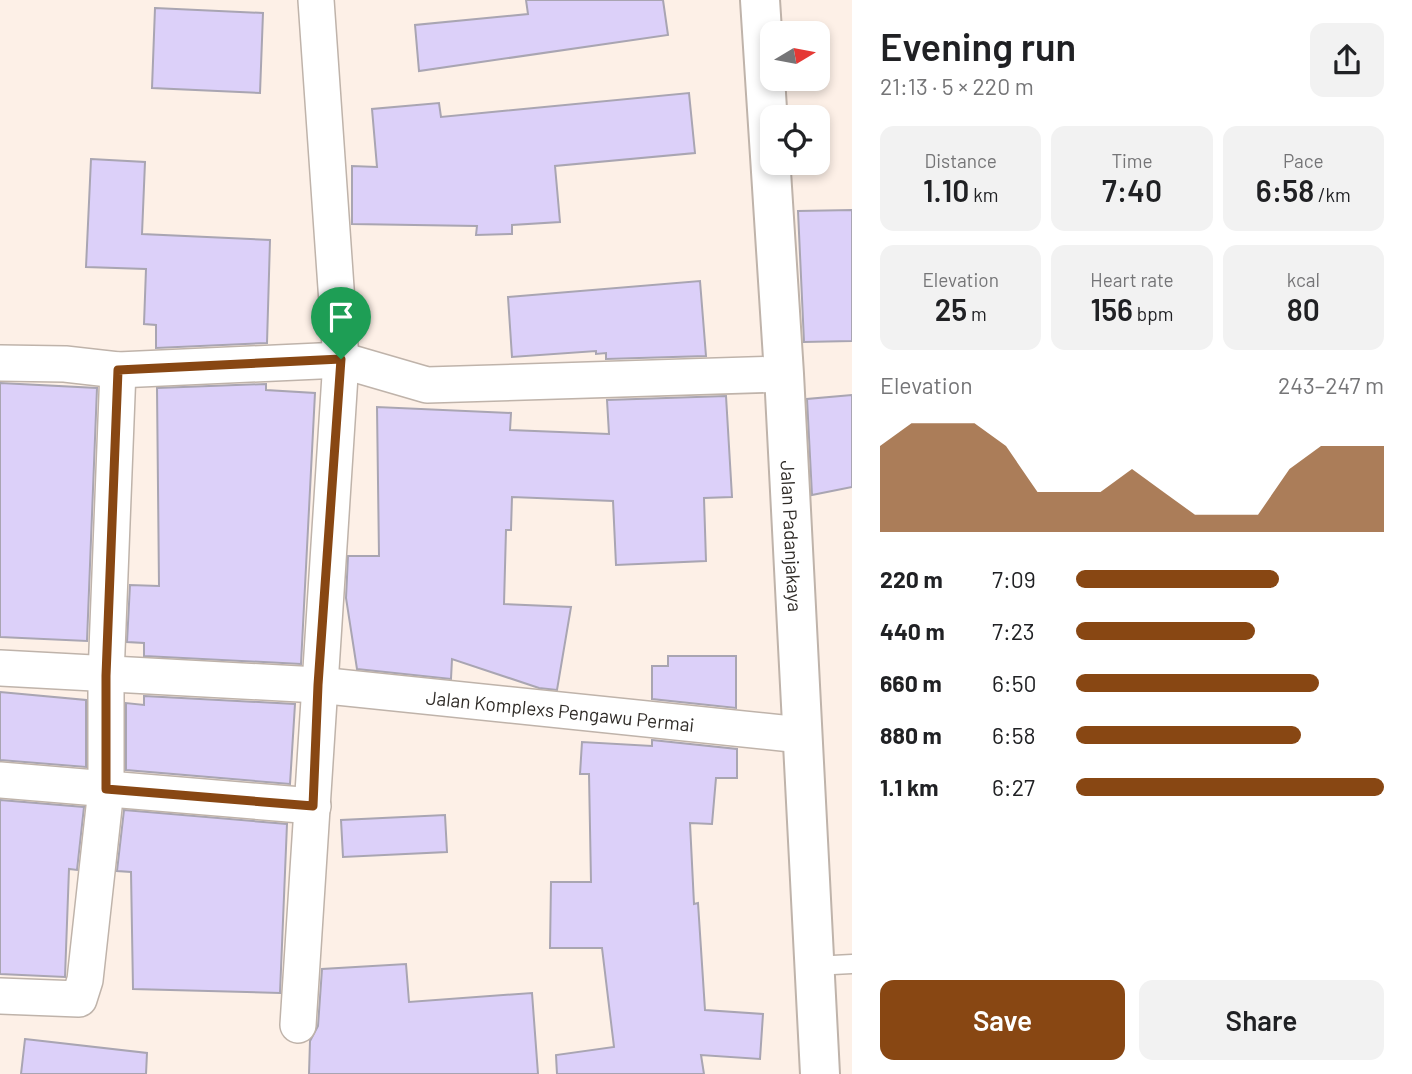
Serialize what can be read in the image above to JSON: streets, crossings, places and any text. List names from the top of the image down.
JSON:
{
  "streets": {
    "street": ["Jalan Padanjakaya", "Jalan Komplexs Pengawu Permai"]
  },
  "crossings": [
    ["Jalan Padanjakaya", "Jalan Komplexs Pengawu Permai"]
  ],
  "north": "right",
  "page": {
    "heading": ["Evening run", "21:13 · 5 × 220 m"],
    "stats": [
      ["Distance", "1.10 km"],
      ["Time", "7:40"],
      ["Pace", "6:58 /km"],
      ["Elevation", "25 m"],
      ["Heart rate", "156 bpm"],
      ["kcal", "80"]
    ],
    "chart": ["Elevation", "243–247 m"],
    "list": [
      {
        "name": "220 m",
        "note": "7:09"
      },
      {
        "name": "440 m",
        "note": "7:23"
      },
      {
        "name": "660 m",
        "note": "6:50"
      },
      {
        "name": "880 m",
        "note": "6:58"
      },
      {
        "name": "1.1 km",
        "note": "6:27"
      }
    ],
    "buttons": ["Save", "Share"]
  }
}
